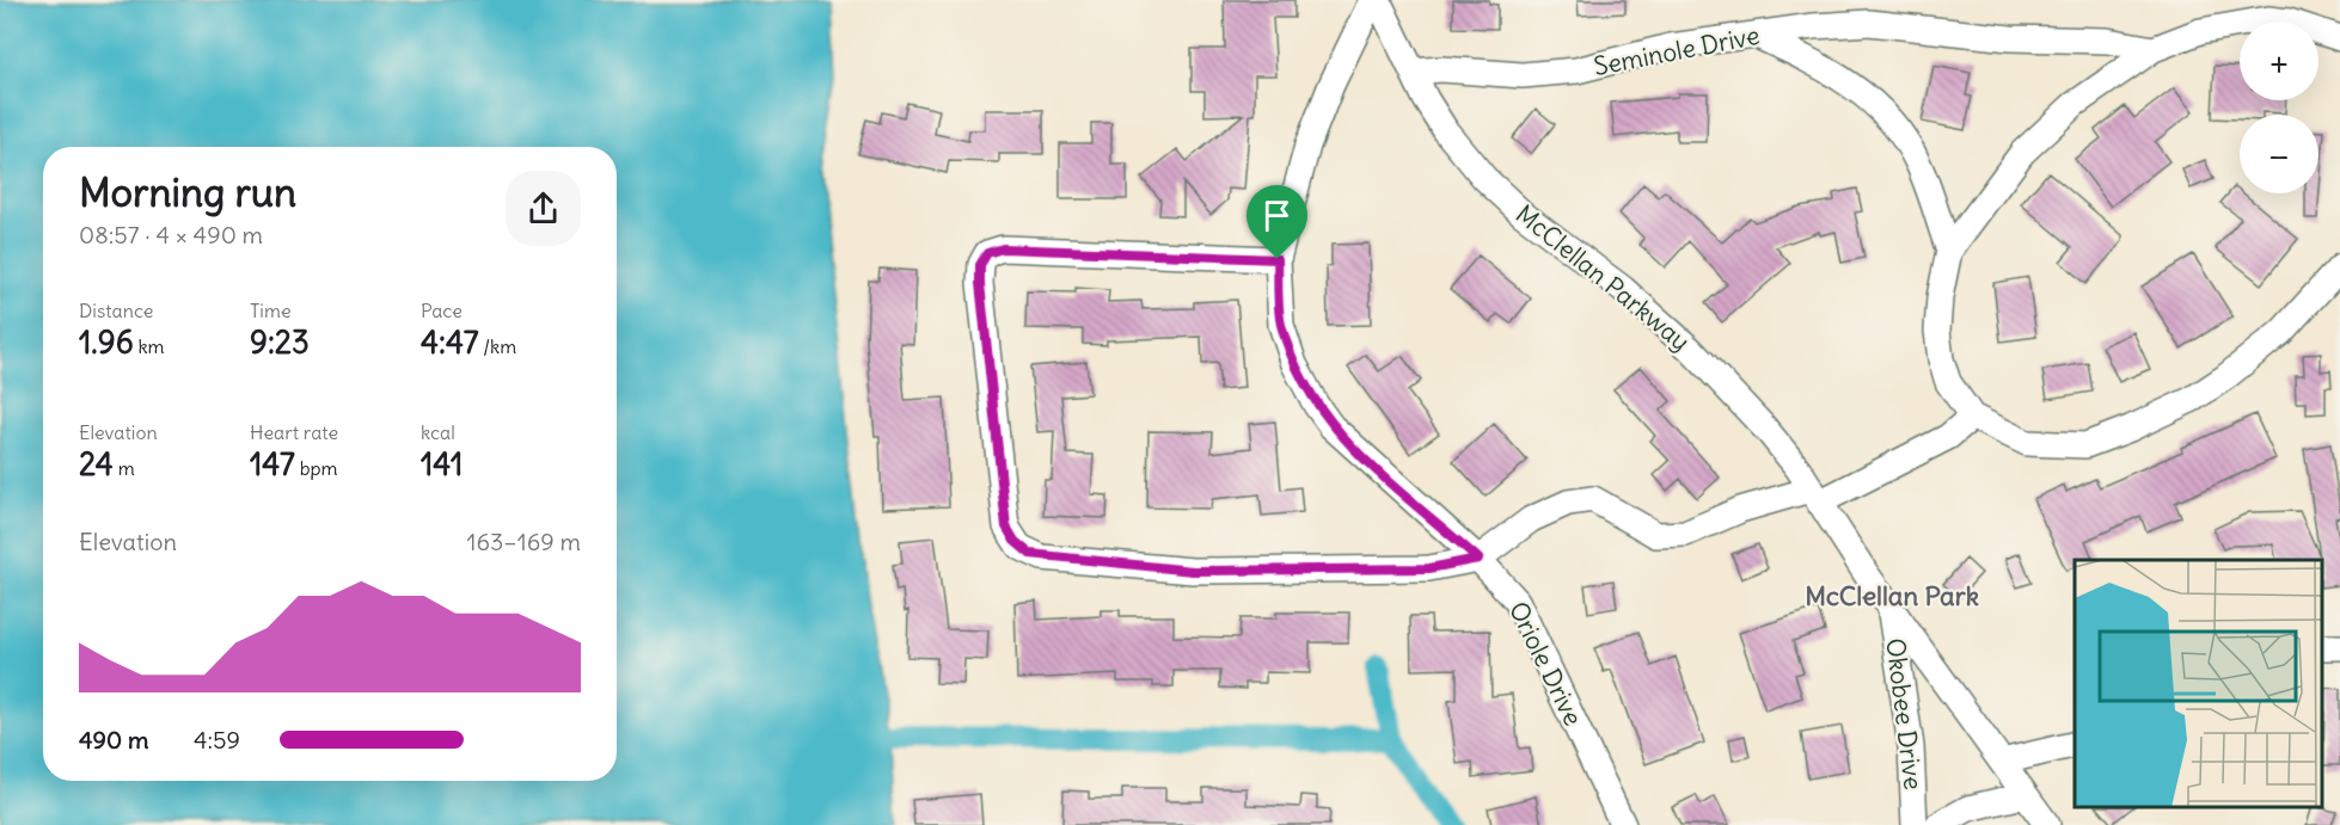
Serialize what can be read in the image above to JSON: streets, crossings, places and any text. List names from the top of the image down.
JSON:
{
  "streets": {
    "street": [
      "Seminole Drive",
      "McClellan Parkway",
      "Oriole Drive",
      "Okobee Drive"
    ]
  },
  "crossings": [
    ["Seminole Drive", "McClellan Parkway"],
    ["McClellan Parkway", "Okobee Drive"]
  ],
  "districts": ["McClellan Park"],
  "page": {
    "map_buttons": ["+", "−"],
    "heading": ["Morning run", "08:57 · 4 × 490 m"],
    "stats": [
      ["Distance", "1.96 km"],
      ["Time", "9:23"],
      ["Pace", "4:47 /km"],
      ["Elevation", "24 m"],
      ["Heart rate", "147 bpm"],
      ["kcal", "141"]
    ],
    "chart": ["Elevation", "163–169 m"],
    "list": [
      {
        "name": "490 m",
        "note": "4:59"
      }
    ]
  }
}
